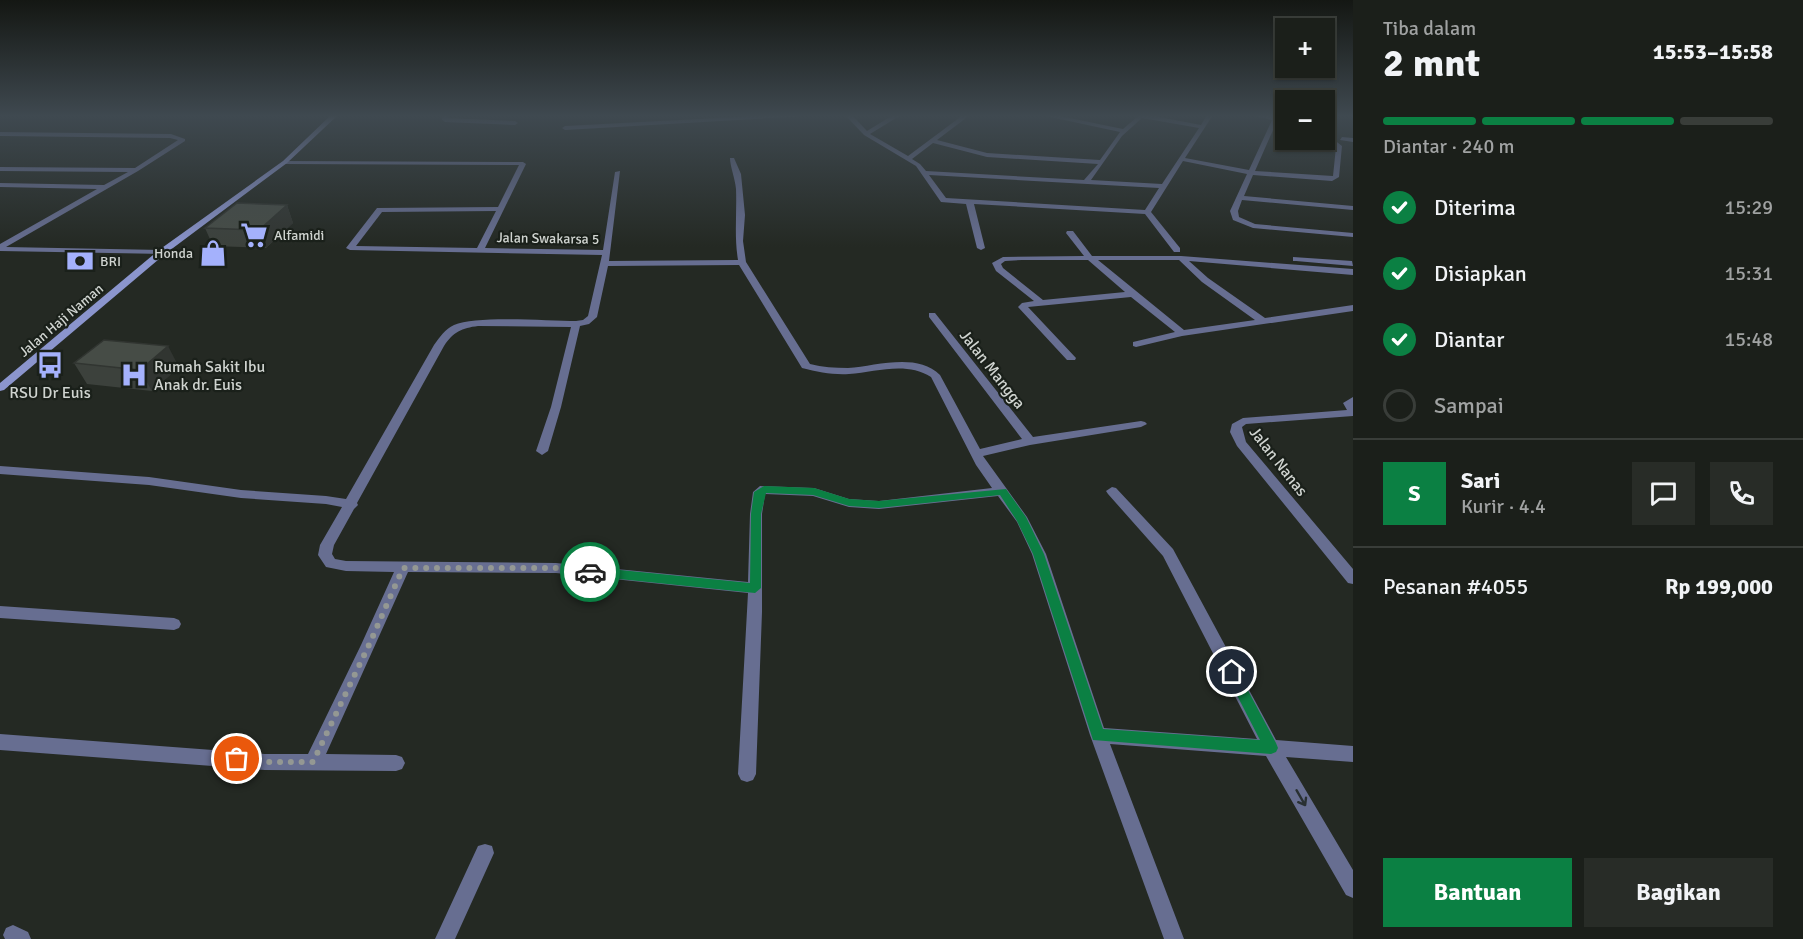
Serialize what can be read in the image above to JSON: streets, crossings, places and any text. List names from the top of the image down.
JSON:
{
  "streets": {
    "street": [
      "Jalan Swakarsa 5",
      "Jalan Haji Naman",
      "Jalan Mangga",
      "Jalan Nanas"
    ]
  },
  "places": {
    "supermarket": ["Alfamidi"],
    "shop": ["Honda"],
    "bank": ["BRI"],
    "bus stop": ["RSU Dr Euis"],
    "hospital": ["Rumah Sakit Ibu Anak dr. Euis"]
  },
  "page": {
    "heading": ["2 mnt", "Tiba dalam", "15:53–15:58"],
    "panel": [
      "Sari",
      "Kurir · 4.4",
      "Pesanan #4055",
      "Rp 199,000"
    ],
    "map_buttons": ["+", "−"],
    "bar": "Diantar · 240 m",
    "list": [
      ["Diterima", "15:29"],
      ["Disiapkan", "15:31"],
      ["Diantar", "15:48"],
      "Sampai"
    ],
    "round": "S",
    "buttons": ["Bantuan", "Bagikan"]
  }
}
